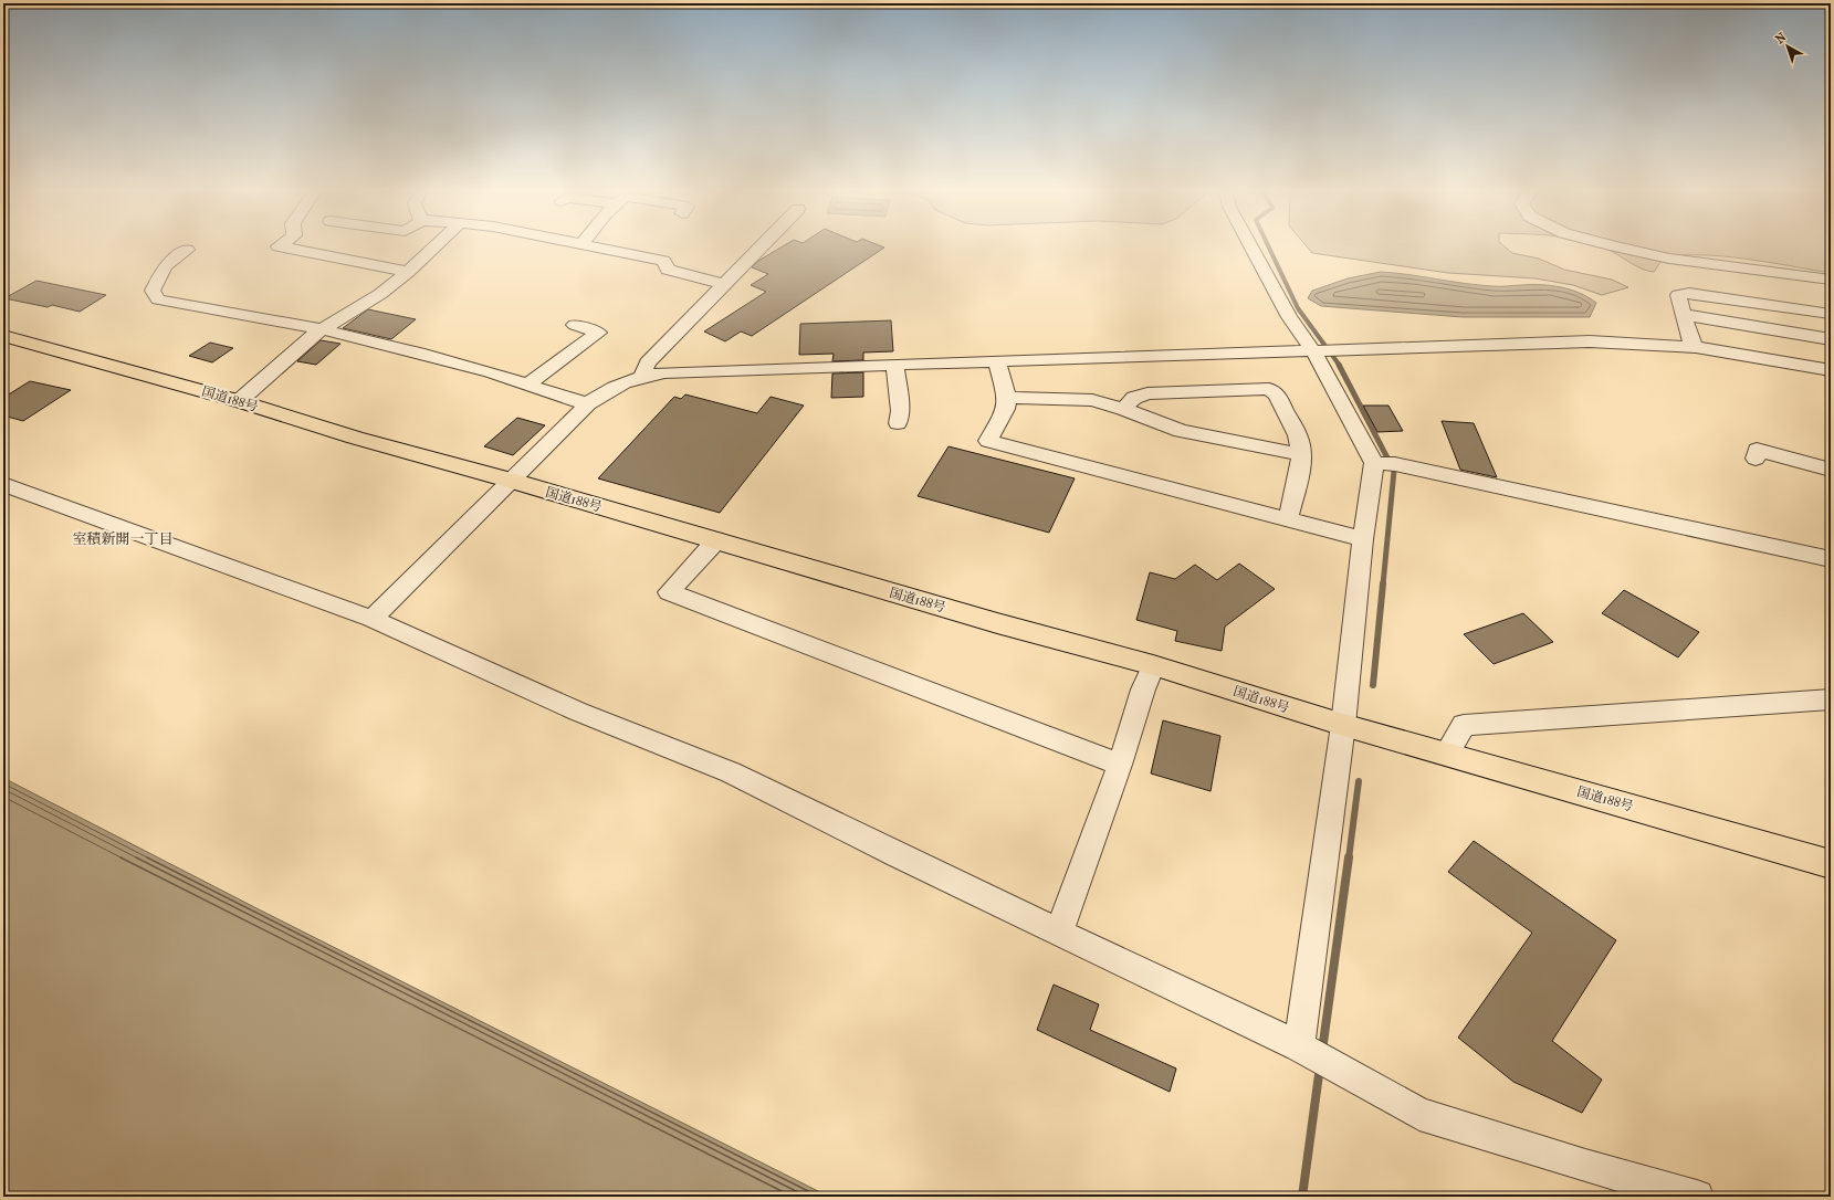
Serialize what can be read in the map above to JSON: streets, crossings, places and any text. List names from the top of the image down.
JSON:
{
  "streets": {
    "highway": ["国道188号"]
  },
  "districts": ["室積新開一丁目"],
  "north": "top left"
}
